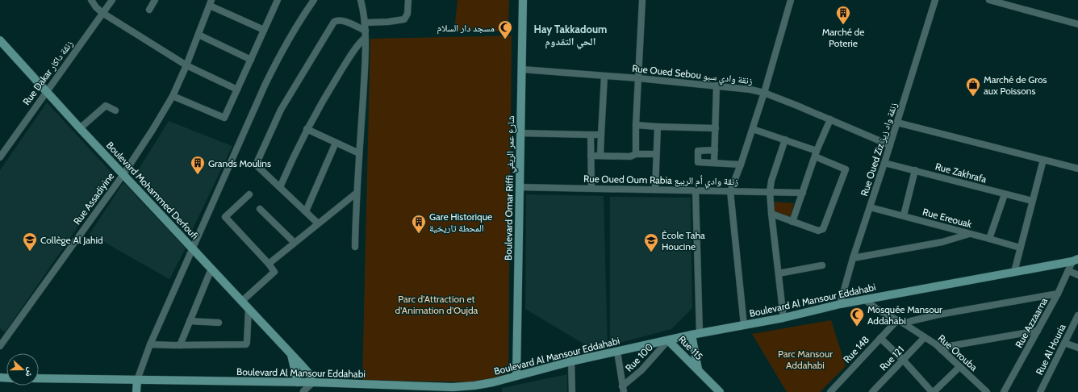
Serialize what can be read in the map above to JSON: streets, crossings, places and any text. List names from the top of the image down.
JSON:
{
  "streets": {
    "main road": [
      "Boulevard Omar Riffi شارع عمر الريفي",
      "Boulevard Mohammed Derfoufi",
      "Boulevard Al Mansour Eddahabi",
      "Rue 115"
    ],
    "street": [
      "Rue Dakar زنقة داكار",
      "Rue Oued Sebou زنقة وادي سبو",
      "Rue Oued Ziz زنقة واد زيز",
      "Rue Zakhrafa",
      "Rue Oued Oum Rabia زنقة وادي أم الربيع",
      "Rue Assadiyine",
      "Rue Ereouak",
      "Rue Azzaama",
      "Rue 148",
      "Rue Al Houria",
      "Rue Orouba",
      "Rue 100",
      "Rue 121"
    ]
  },
  "crossings": [
    ["Rue Dakar زنقة داكار", "Boulevard Mohammed Derfoufi"],
    ["Rue Oued Sebou زنقة وادي سبو", "Rue Oued Ziz زنقة واد زيز"],
    ["Rue Oued Sebou زنقة وادي سبو", "Boulevard Omar Riffi شارع عمر الريفي"],
    ["Rue Oued Ziz زنقة واد زيز", "Rue Zakhrafa"],
    ["Rue Oued Ziz زنقة واد زيز", "Rue Ereouak"],
    ["Rue Oued Ziz زنقة واد زيز", "Boulevard Al Mansour Eddahabi"],
    ["Rue Oued Oum Rabia زنقة وادي أم الربيع", "Boulevard Omar Riffi شارع عمر الريفي"],
    ["Boulevard Omar Riffi شارع عمر الريفي", "Boulevard Al Mansour Eddahabi"],
    ["Boulevard Mohammed Derfoufi", "Rue Assadiyine"],
    ["Boulevard Mohammed Derfoufi", "Boulevard Al Mansour Eddahabi"],
    ["Boulevard Al Mansour Eddahabi", "Rue Azzaama"],
    ["Boulevard Al Mansour Eddahabi", "Rue 115"],
    ["Boulevard Al Mansour Eddahabi", "Rue Orouba"],
    ["Boulevard Al Mansour Eddahabi", "Rue 100"],
    ["Rue 115", "Rue 100"],
    ["Rue 148", "Rue Orouba"],
    ["Rue Orouba", "Rue 121"]
  ],
  "districts": ["Hay Takkadoum الحي التقدوم"],
  "parks": ["Parc d'Attraction et d'Animation d'Oujda", "Parc Mansour Addahabi"],
  "places": {
    "building": ["Marché de Poterie", "Grands Moulins", "Gare Historique المحطة تاريخية"],
    "mosque": ["مسجد دار السلام", "Mosquée Mansour Addahabi"],
    "shop": ["Marché de Gros aux Poissons"],
    "school or university": ["Collège Al Jahid", "École Taha Houcine"]
  },
  "north": "right"
}
